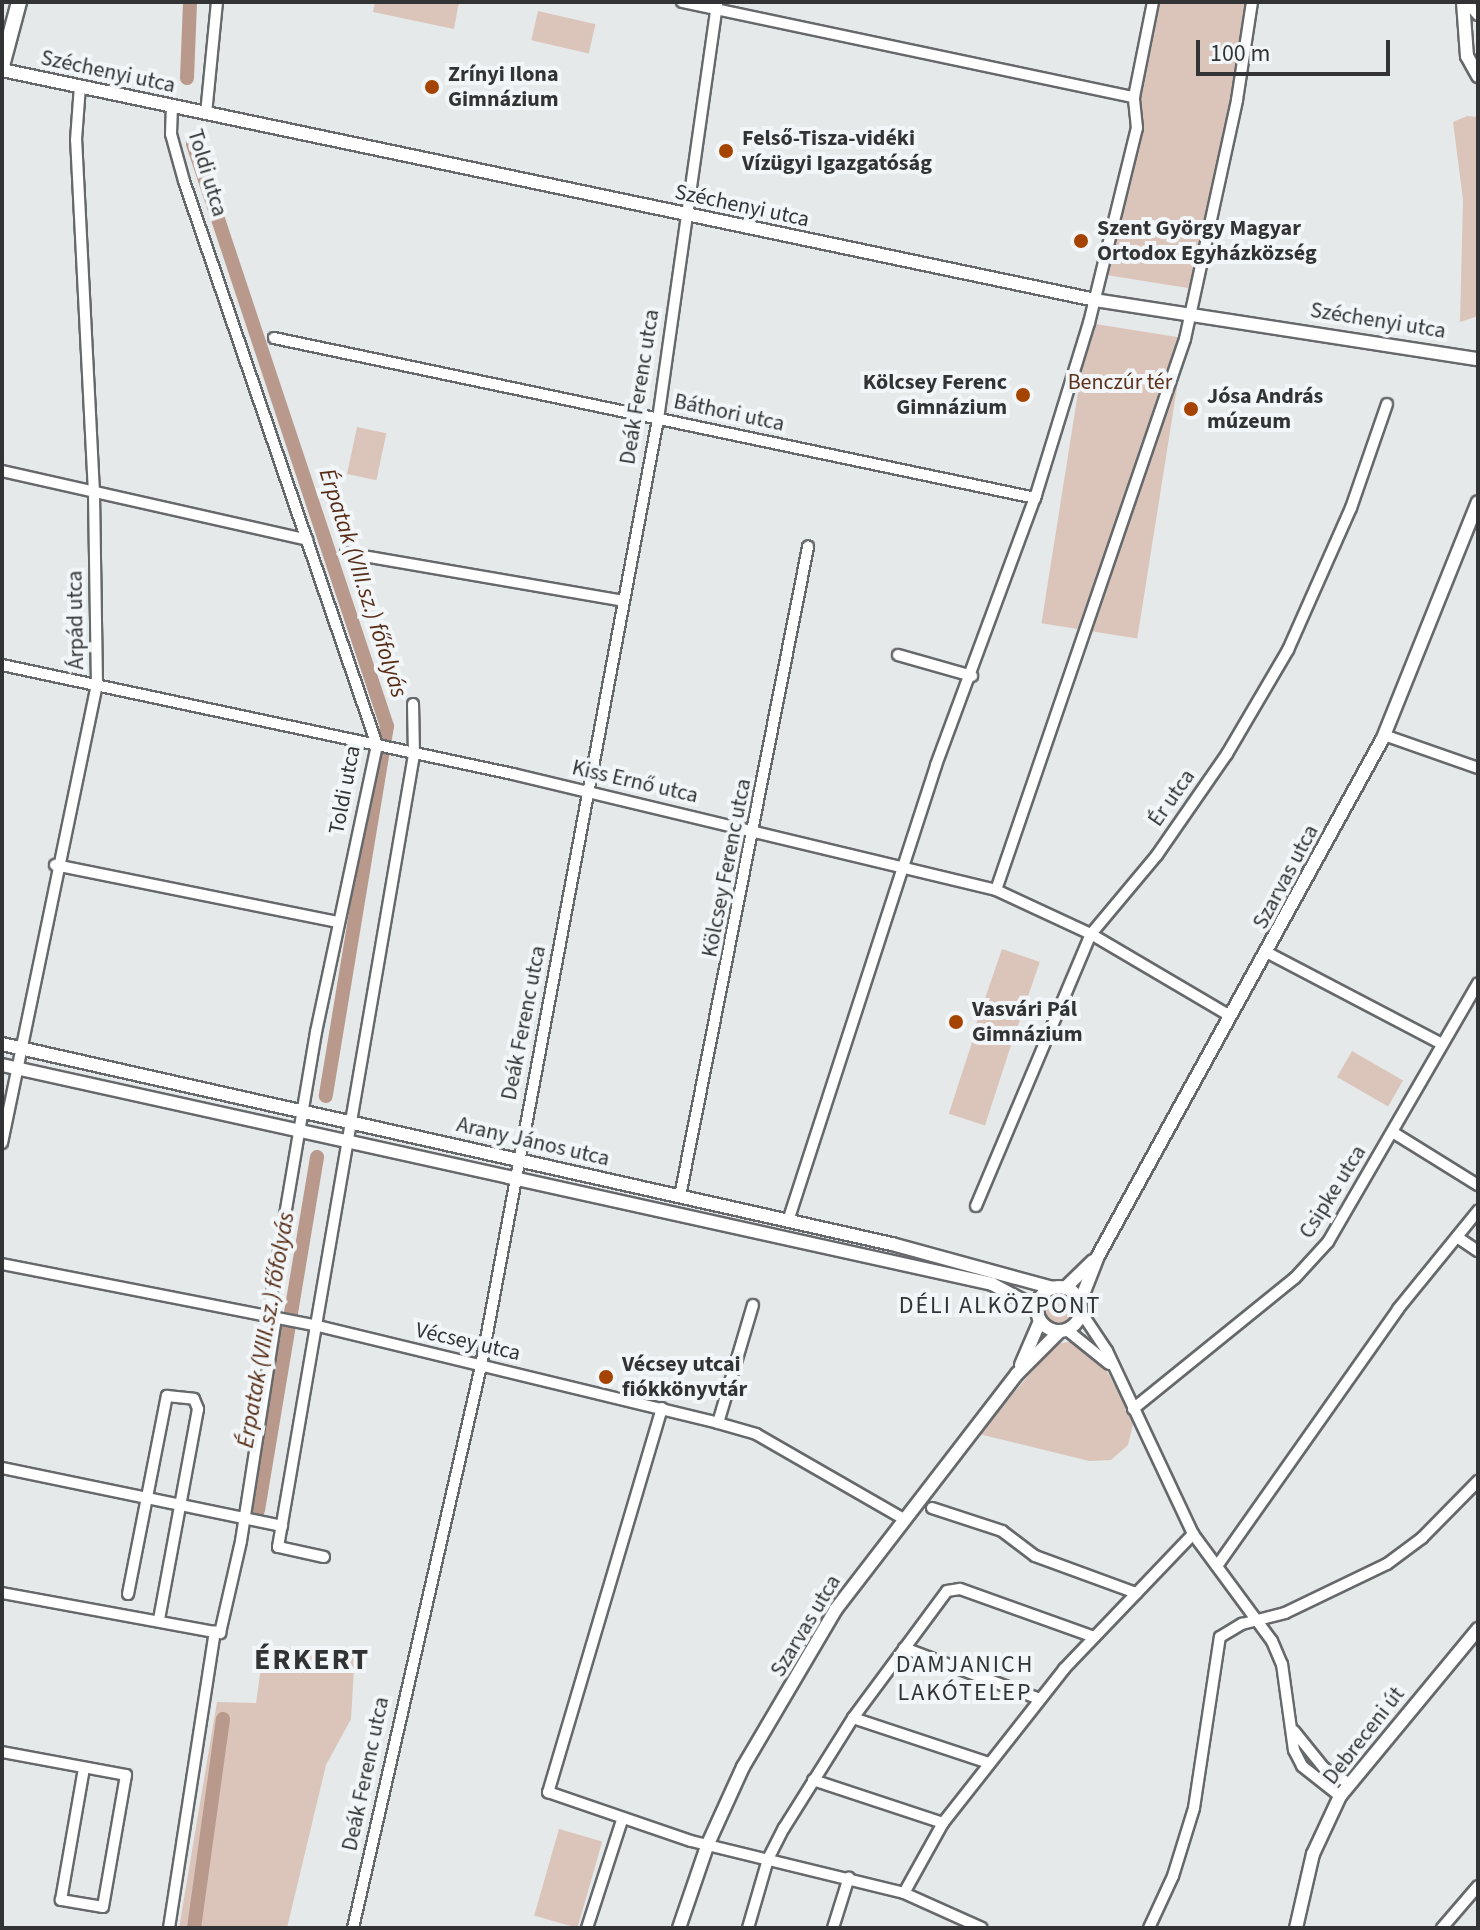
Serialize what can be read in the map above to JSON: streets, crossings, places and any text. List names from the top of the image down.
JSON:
{
  "streets": {
    "street": [
      "Széchenyi utca",
      "Toldi utca",
      "Deák Ferenc utca",
      "Báthori utca",
      "Árpád utca",
      "Kiss Ernő utca",
      "Ér utca",
      "Kölcsey Ferenc utca",
      "Szarvas utca",
      "Arany János utca",
      "Csipke utca",
      "Vécsey utca",
      "Debreceni út"
    ]
  },
  "crossings": [
    ["Széchenyi utca", "Toldi utca"],
    ["Széchenyi utca", "Deák Ferenc utca"],
    ["Széchenyi utca", "Árpád utca"],
    ["Toldi utca", "Kiss Ernő utca"],
    ["Toldi utca", "Arany János utca"],
    ["Toldi utca", "Vécsey utca"],
    ["Deák Ferenc utca", "Báthori utca"],
    ["Deák Ferenc utca", "Kiss Ernő utca"],
    ["Deák Ferenc utca", "Arany János utca"],
    ["Deák Ferenc utca", "Vécsey utca"],
    ["Árpád utca", "Kiss Ernő utca"],
    ["Árpád utca", "Arany János utca"],
    ["Kiss Ernő utca", "Ér utca"],
    ["Kiss Ernő utca", "Kölcsey Ferenc utca"],
    ["Kiss Ernő utca", "Szarvas utca"],
    ["Kölcsey Ferenc utca", "Arany János utca"],
    ["Szarvas utca", "Arany János utca"],
    ["Szarvas utca", "Vécsey utca"]
  ],
  "districts": ["DÉLI ALKÖZPONT", "ÉRKERT", "DAMJANICH LAKÓTELEP"],
  "water": ["Érpatak (VIII.sz.) főfolyás"],
  "parks": ["Benczúr tér"],
  "places": [
    "Zrínyi Ilona Gimnázium",
    "Felső-Tisza-vidéki Vízügyi Igazgatóság",
    "Szent György Magyar Ortodox Egyházközség",
    "Kölcsey Ferenc Gimnázium",
    "Jósa András múzeum",
    "Vasvári Pál Gimnázium",
    "Vécsey utcai fiókkönyvtár"
  ],
  "scale_bar": "100 m"
}
